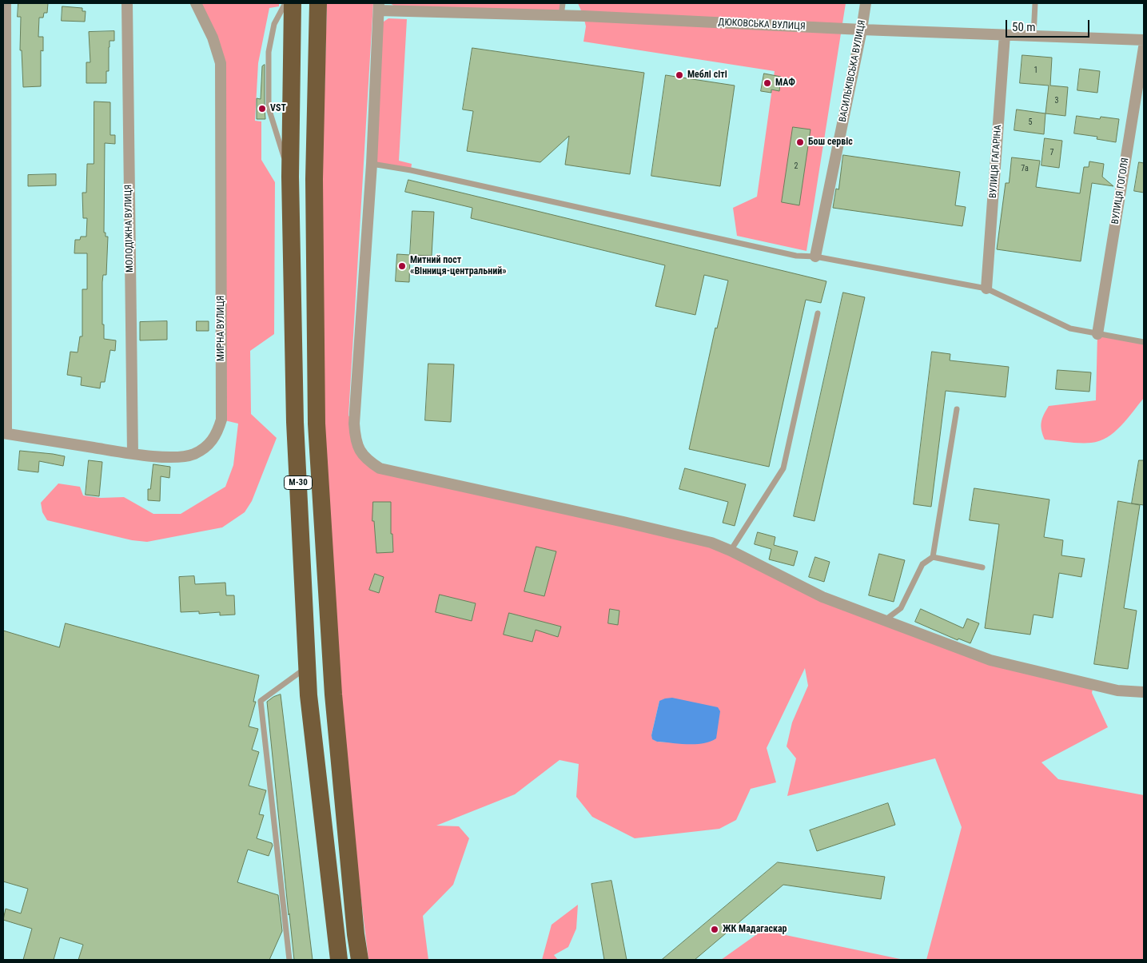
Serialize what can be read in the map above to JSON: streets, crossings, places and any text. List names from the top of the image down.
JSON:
{
  "streets": {
    "highway": ["М-30"],
    "street": [
      "ДЮКОВСЬКА ВУЛИЦЯ",
      "ВАСИЛЬКІВСЬКА ВУЛИЦЯ",
      "ВУЛИЦЯ ГАГАРІНА",
      "ВУЛИЦЯ ГОГОЛЯ",
      "МОЛОДІЖНА ВУЛИЦЯ",
      "МИРНА ВУЛИЦЯ"
    ]
  },
  "crossings": [
    ["ДЮКОВСЬКА ВУЛИЦЯ", "ВАСИЛЬКІВСЬКА ВУЛИЦЯ"],
    ["ДЮКОВСЬКА ВУЛИЦЯ", "ВУЛИЦЯ ГАГАРІНА"],
    ["МОЛОДІЖНА ВУЛИЦЯ", "МИРНА ВУЛИЦЯ"]
  ],
  "places": [
    "Меблі сіті",
    "МАФ",
    "VST",
    "Бош сервіс",
    "Митний пост «Вінниця-центральний»",
    "ЖК Мадагаскар"
  ],
  "house_numbers": [
    "1",
    "3",
    "5",
    "7",
    "2",
    "7а"
  ],
  "scale_bar": "50 m"
}
